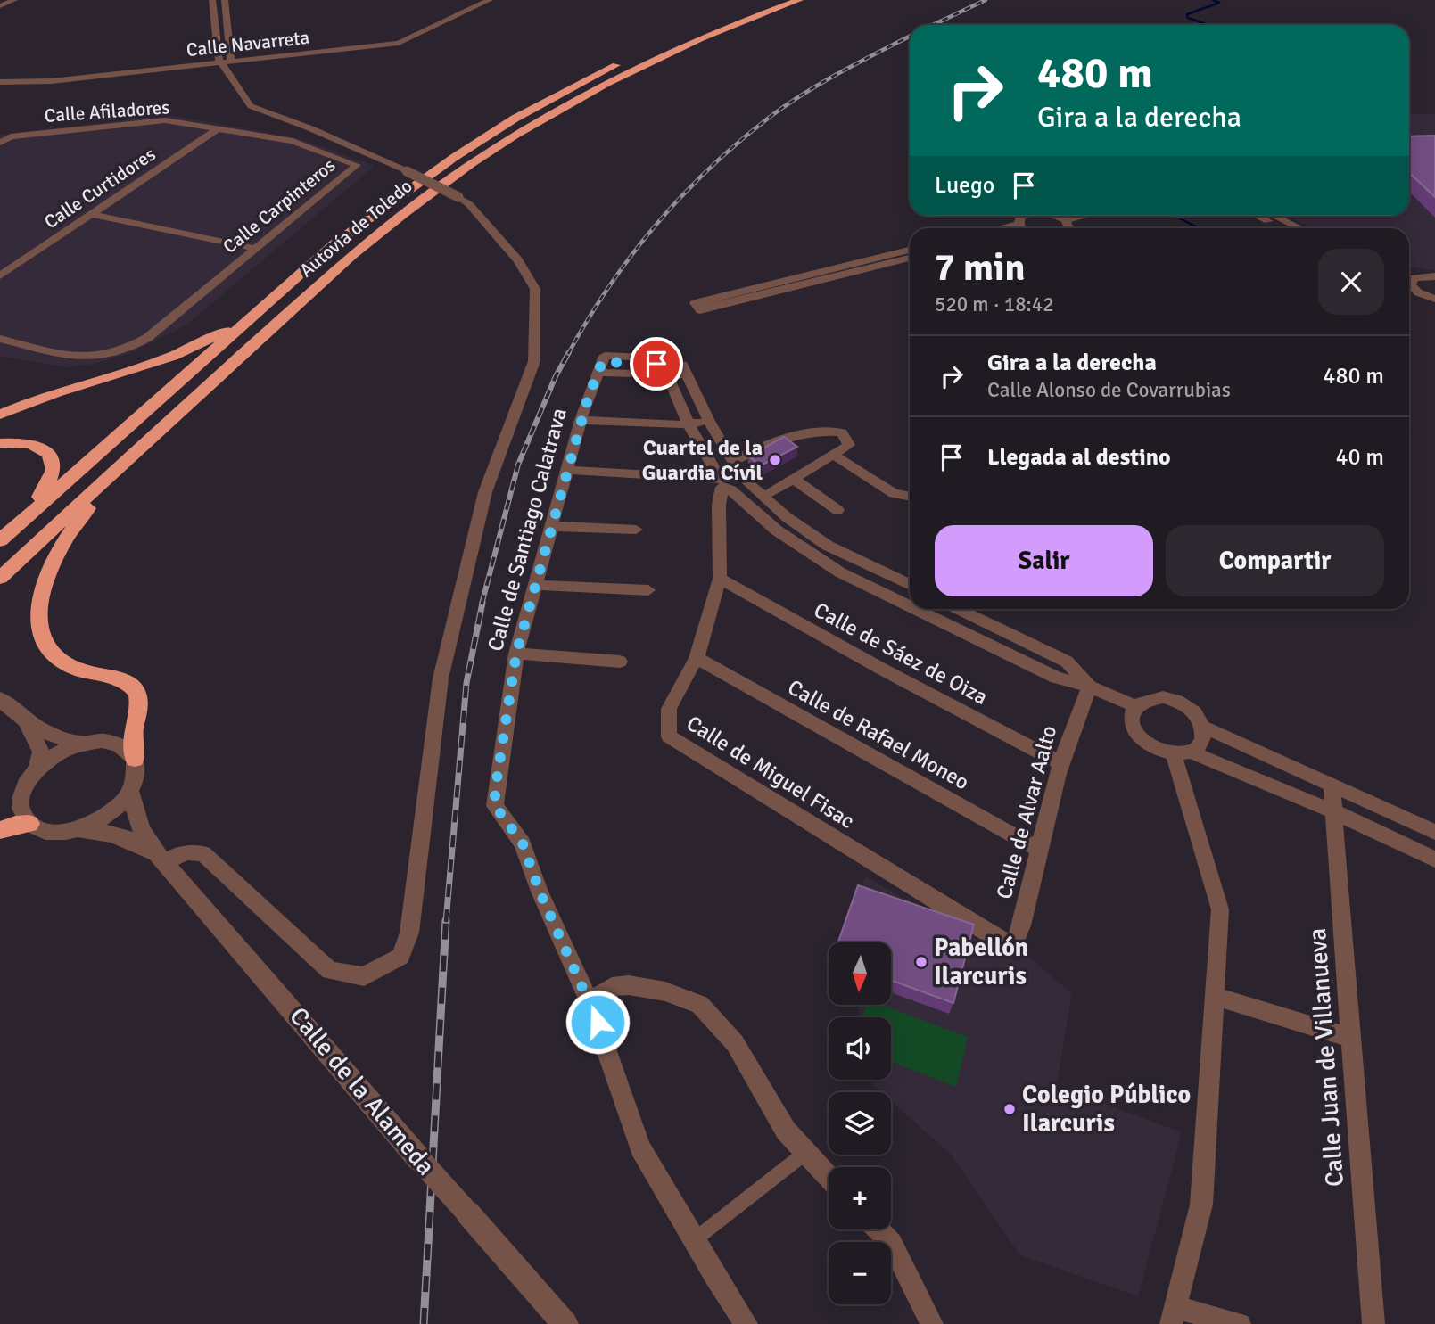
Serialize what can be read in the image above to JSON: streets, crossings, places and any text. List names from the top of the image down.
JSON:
{
  "streets": {
    "highway": ["Autovía de Toledo"],
    "street": [
      "Calle Navarreta",
      "Calle Afiladores",
      "Calle Curtidores",
      "Calle Carpinteros",
      "Calle de Santiago Calatrava",
      "Calle de Sáez de Oiza",
      "Calle de Rafael Moneo",
      "Calle de Miguel Fisac",
      "Calle de Alvar Aalto",
      "Calle Juan de Villanueva",
      "Calle de la Alameda"
    ]
  },
  "crossings": [
    ["Calle Afiladores", "Calle Curtidores"],
    ["Calle Afiladores", "Calle Carpinteros"],
    ["Calle Curtidores", "Calle Carpinteros"],
    ["Calle de Sáez de Oiza", "Calle de Miguel Fisac"],
    ["Calle de Sáez de Oiza", "Calle de Alvar Aalto"],
    ["Calle de Rafael Moneo", "Calle de Miguel Fisac"],
    ["Calle de Rafael Moneo", "Calle de Alvar Aalto"],
    ["Calle de Miguel Fisac", "Calle de Alvar Aalto"]
  ],
  "places": ["Cuartel de la Guardia Cívil", "Pabellón Ilarcuris", "Colegio Público Ilarcuris"],
  "north": "bottom",
  "page": {
    "turn": ["480 m", "Gira a la derecha"],
    "then": "Luego",
    "heading": ["7 min", "520 m · 18:42"],
    "list": [
      {
        "name": "Gira a la derecha",
        "note": "Calle Alonso de Covarrubias",
        "value": "480 m"
      },
      {
        "name": "Llegada al destino",
        "value": "40 m"
      }
    ],
    "buttons": ["Salir", "Compartir"],
    "map_buttons": ["+", "−"]
  }
}
